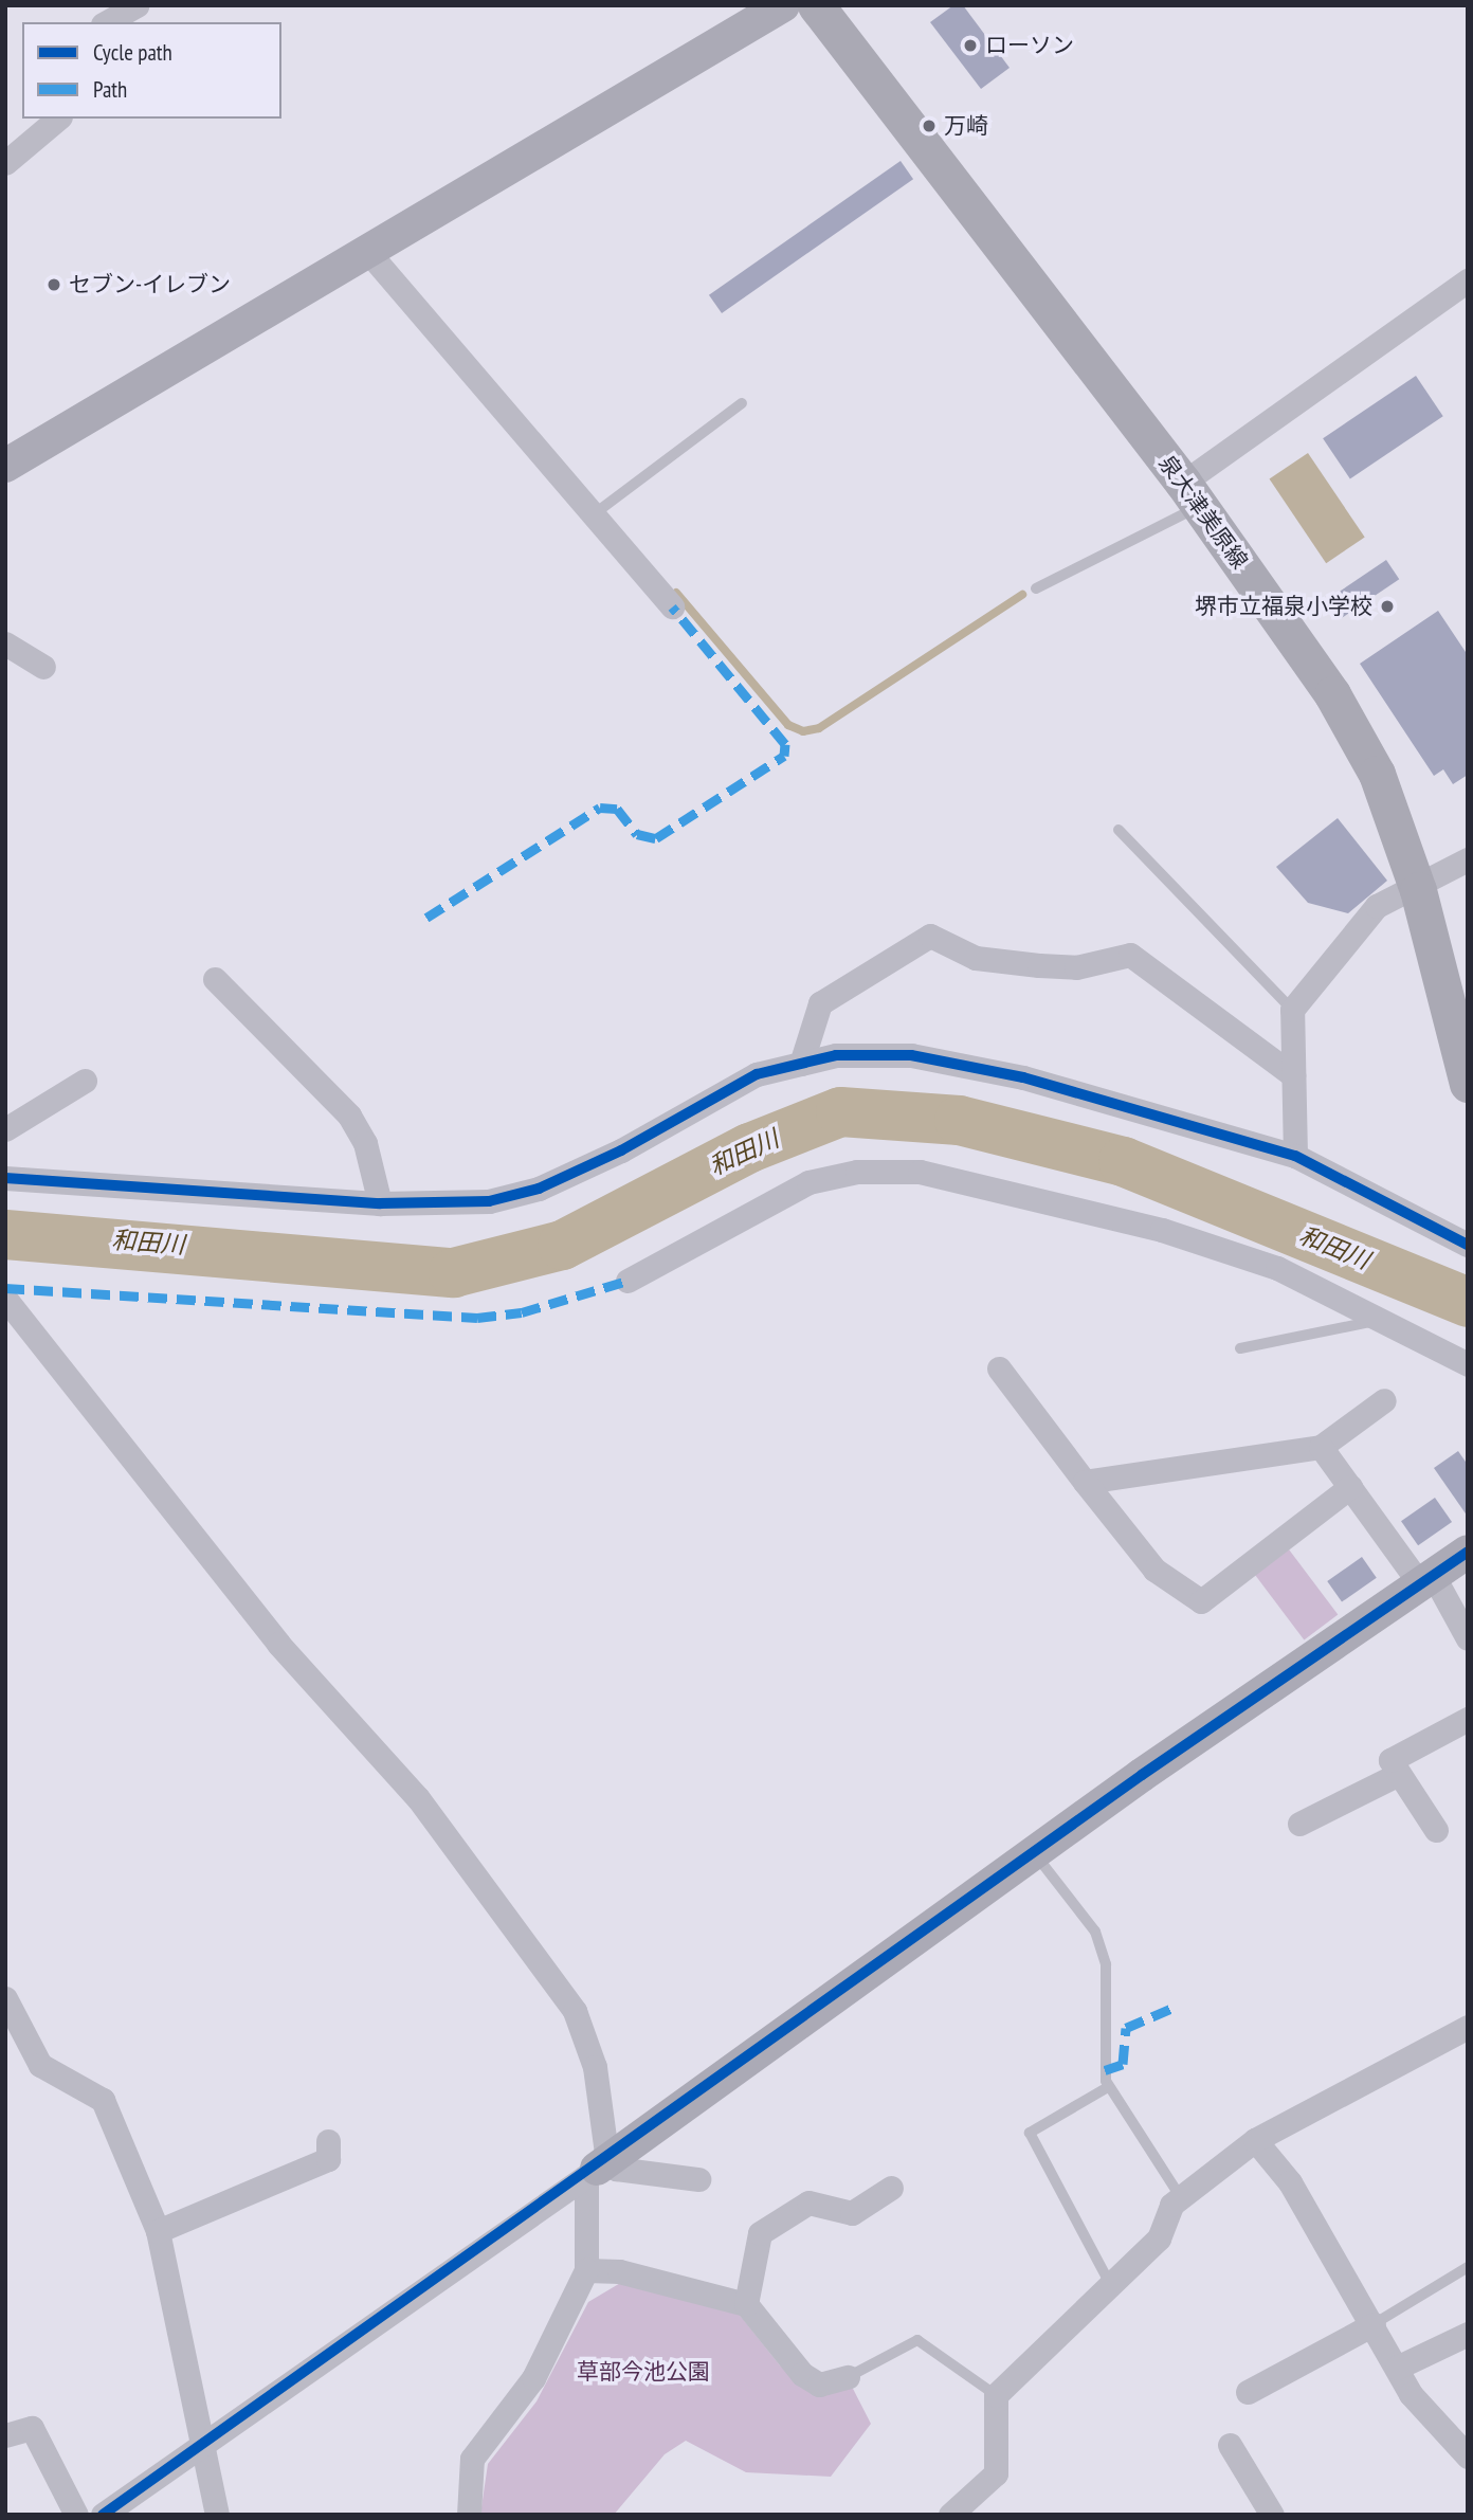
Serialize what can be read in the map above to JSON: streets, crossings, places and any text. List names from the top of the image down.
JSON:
{
  "streets": {
    "main road": ["泉大津美原線"]
  },
  "water": ["和田川"],
  "parks": ["草部今池公園"],
  "places": [
    "ローソン",
    "万崎",
    "セブン-イレブン",
    "堺市立福泉小学校"
  ],
  "legend": ["Cycle path", "Path"]
}
